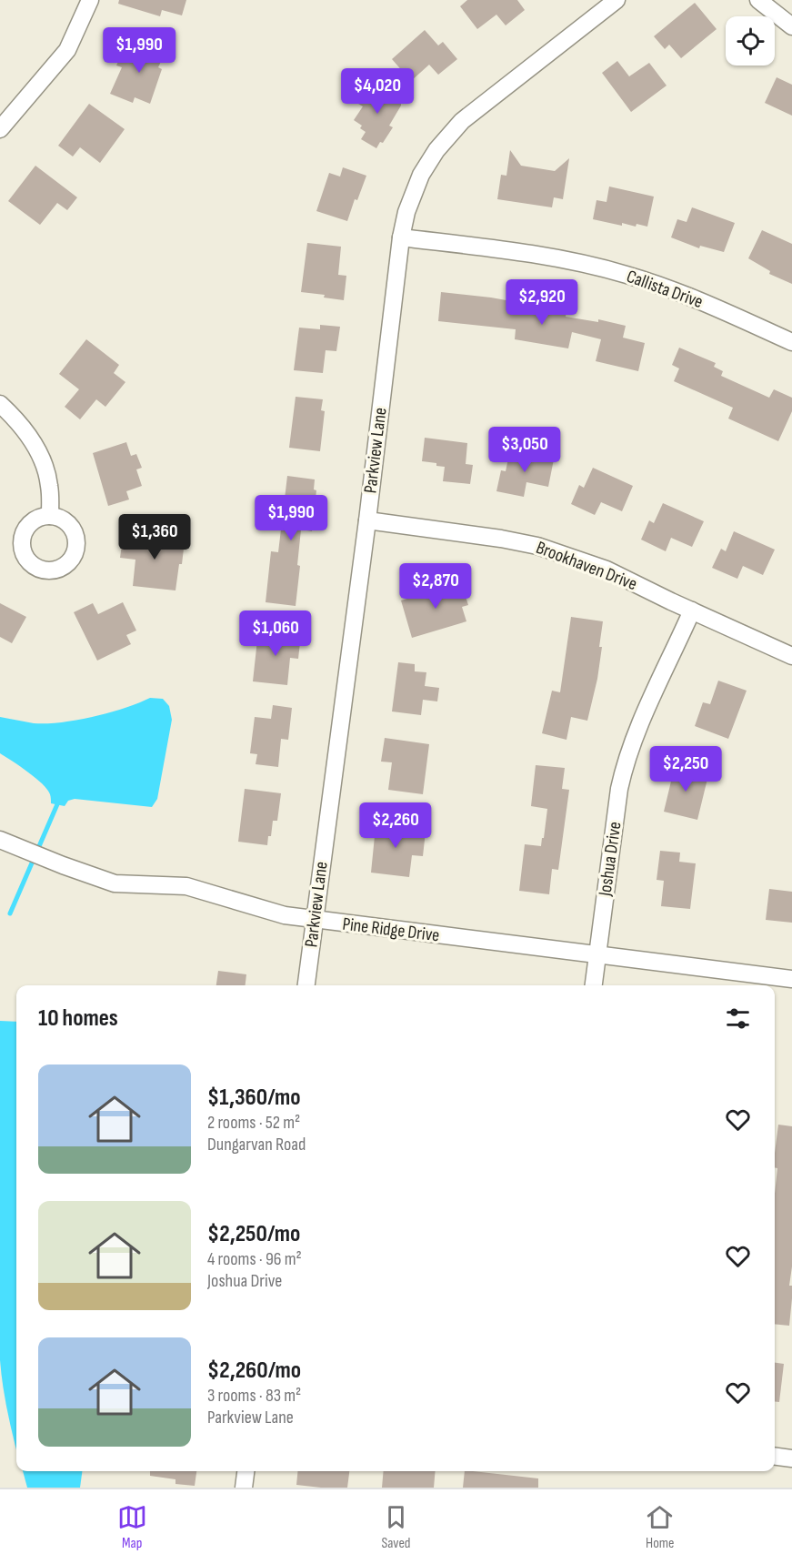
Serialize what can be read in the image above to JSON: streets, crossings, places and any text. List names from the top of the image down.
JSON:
{
  "streets": {
    "street": [
      "Callista Drive",
      "Parkview Lane",
      "Brookhaven Drive",
      "Joshua Drive",
      "Pine Ridge Drive"
    ]
  },
  "crossings": [
    ["Callista Drive", "Parkview Lane"],
    ["Parkview Lane", "Brookhaven Drive"],
    ["Parkview Lane", "Pine Ridge Drive"],
    ["Brookhaven Drive", "Joshua Drive"],
    ["Joshua Drive", "Pine Ridge Drive"]
  ],
  "page": {
    "price": [
      "$1,990",
      "$4,020",
      "$2,920",
      "$3,050",
      "$1,990",
      "$1,360",
      "$2,870",
      "$1,060",
      "$2,250",
      "$2,260"
    ],
    "heading": "10 homes",
    "list": [
      {
        "name": "$1,360/mo",
        "note": "2 rooms · 52 m² · Dungarvan Road"
      },
      {
        "name": "$2,250/mo",
        "note": "4 rooms · 96 m² · Joshua Drive"
      },
      {
        "name": "$2,260/mo",
        "note": "3 rooms · 83 m² · Parkview Lane"
      }
    ],
    "tabs": ["Map", "Saved", "Home"]
  }
}
